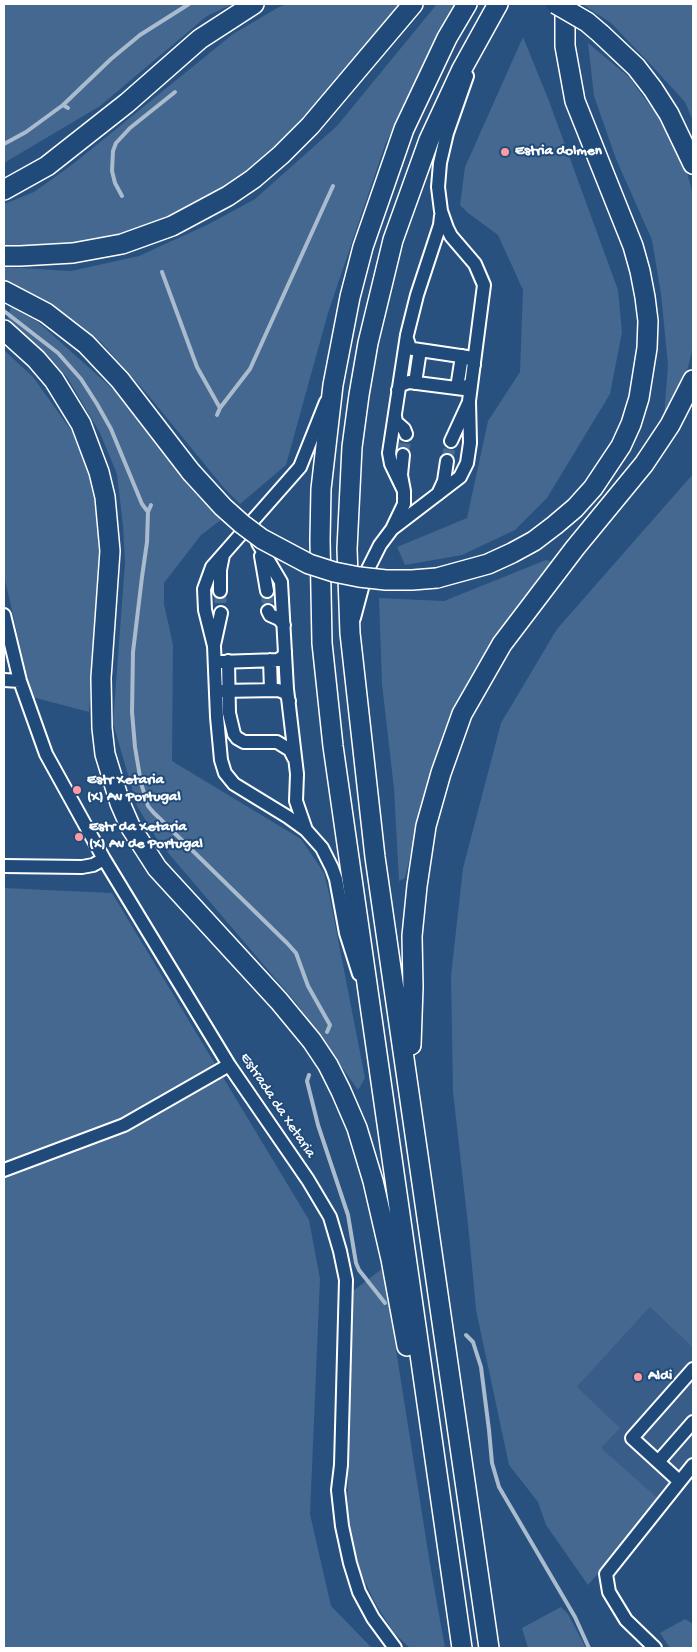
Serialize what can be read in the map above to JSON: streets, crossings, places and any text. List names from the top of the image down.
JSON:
{
  "streets": {
    "street": ["Estrada da Xetaria"]
  },
  "places": [
    "Estria dolmen",
    "Estr Xetaria (X) Av Portugal",
    "Estr da Xetaria (X) Av de Portugal",
    "Aldi"
  ]
}
